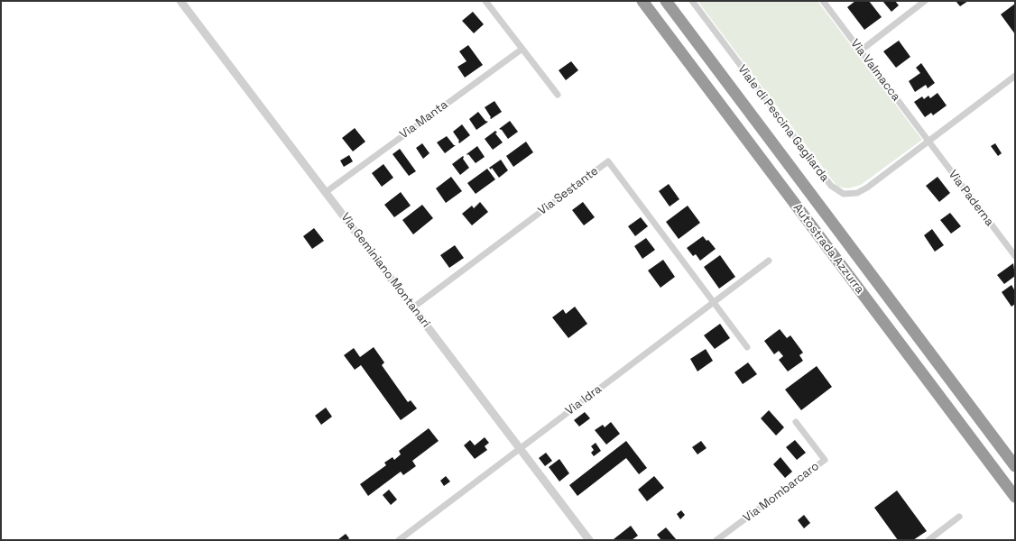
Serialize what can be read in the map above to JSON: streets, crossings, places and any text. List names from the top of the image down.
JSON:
{
  "streets": {
    "highway": ["Autostrada Azzurra"],
    "street": [
      "Via Valmacca",
      "Via Manta",
      "Viale di Pescina Gagliarda",
      "Via Sestante",
      "Via Paderna",
      "Via Geminiano Montanari",
      "Via Idra",
      "Via Mombarcaro"
    ]
  },
  "crossings": [
    ["Via Valmacca", "Viale di Pescina Gagliarda"],
    ["Via Valmacca", "Via Paderna"],
    ["Via Manta", "Via Geminiano Montanari"],
    ["Viale di Pescina Gagliarda", "Via Paderna"],
    ["Via Sestante", "Via Geminiano Montanari"],
    ["Via Sestante", "Via Idra"],
    ["Via Geminiano Montanari", "Via Idra"]
  ]
}
